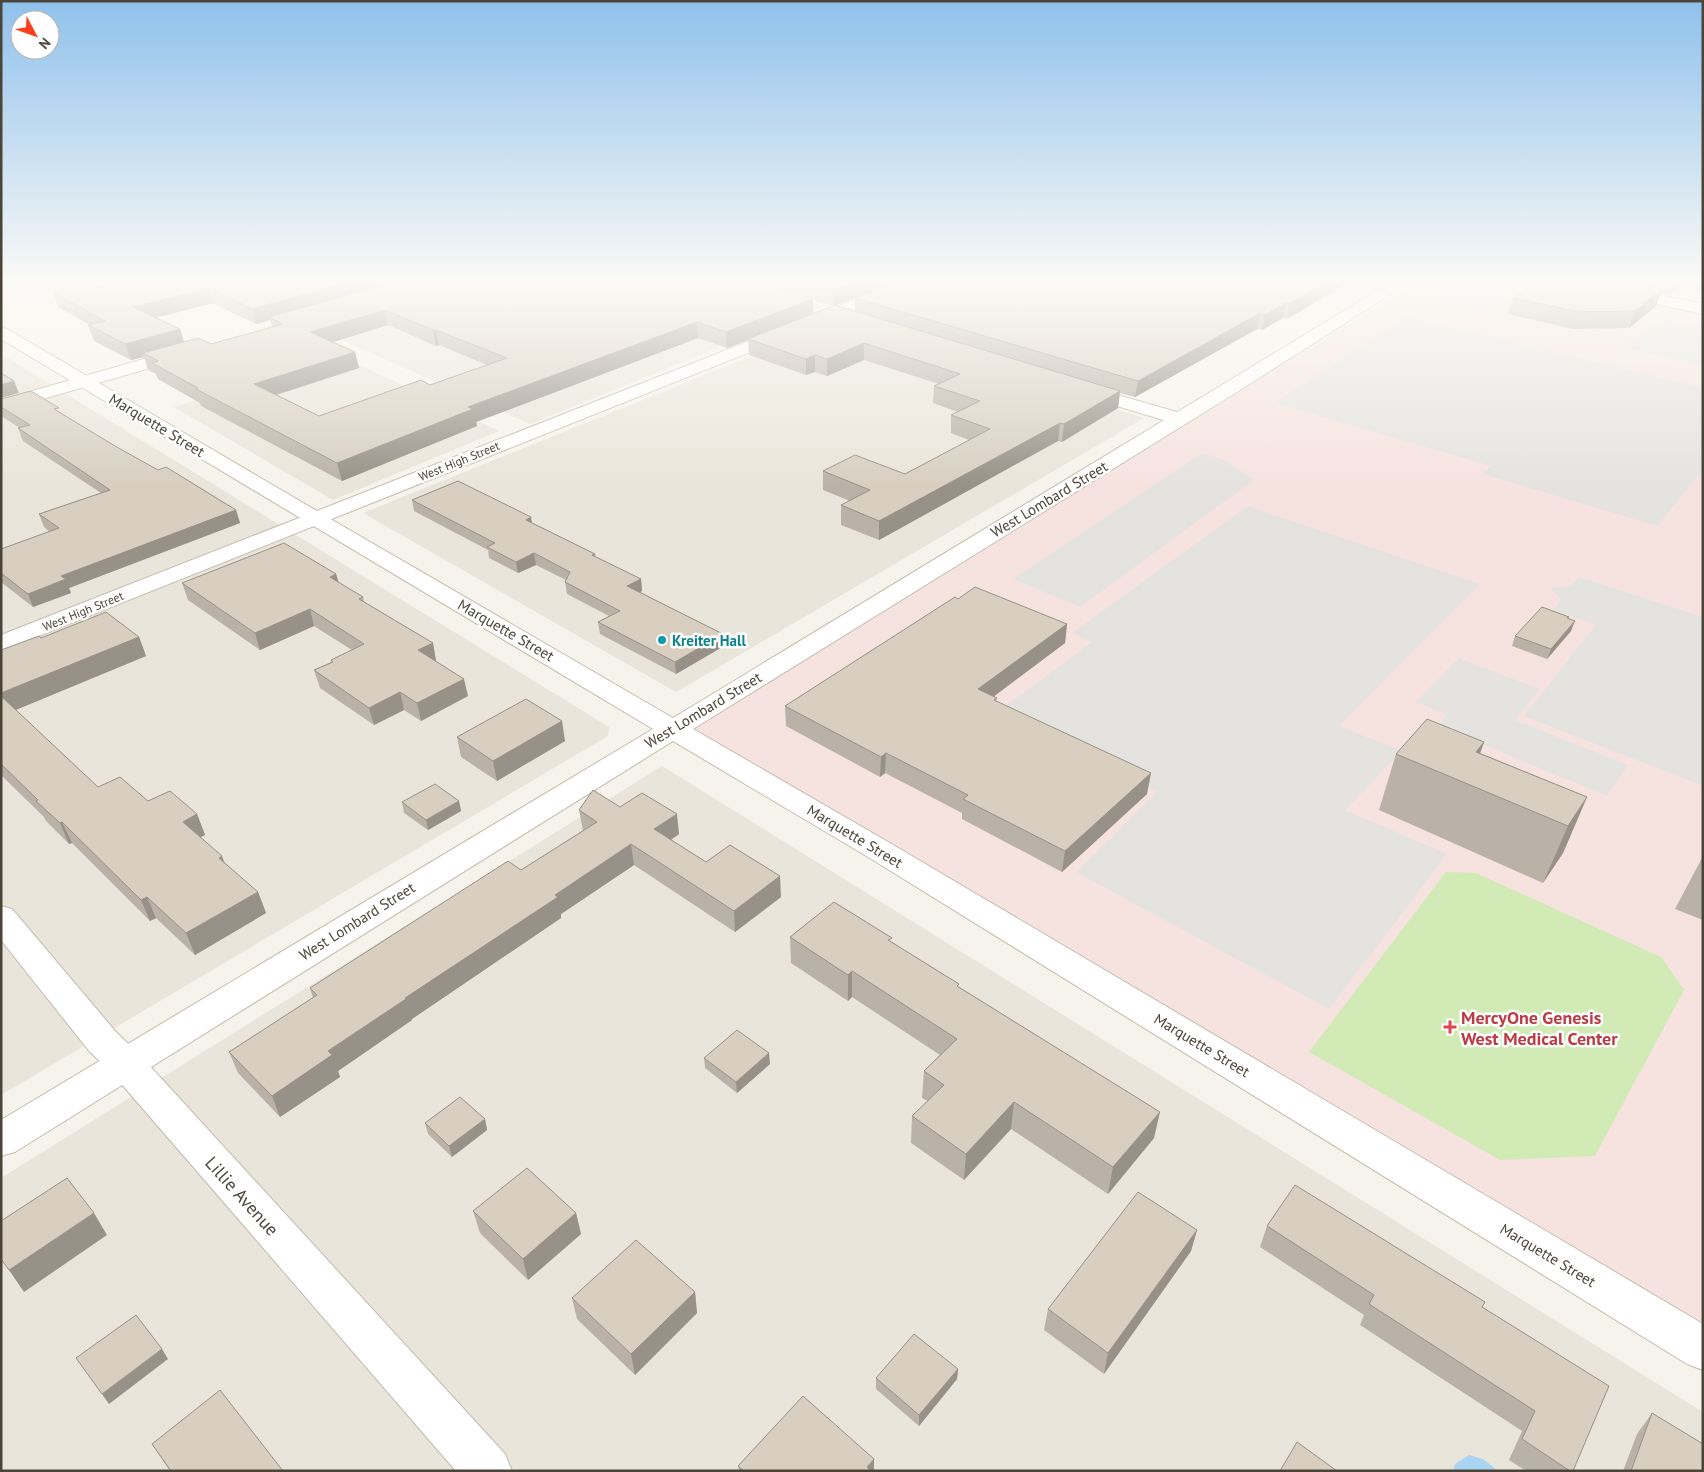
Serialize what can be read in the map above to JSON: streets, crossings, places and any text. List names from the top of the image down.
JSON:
{
  "streets": {
    "street": [
      "Marquette Street",
      "West High Street",
      "West Lombard Street",
      "Lillie Avenue"
    ]
  },
  "crossings": [
    ["Marquette Street", "West High Street"],
    ["Marquette Street", "West Lombard Street"],
    ["West Lombard Street", "Lillie Avenue"]
  ],
  "places": {
    "other": ["Kreiter Hall"],
    "health": ["MercyOne Genesis West Medical Center"]
  },
  "north": "bottom right"
}
